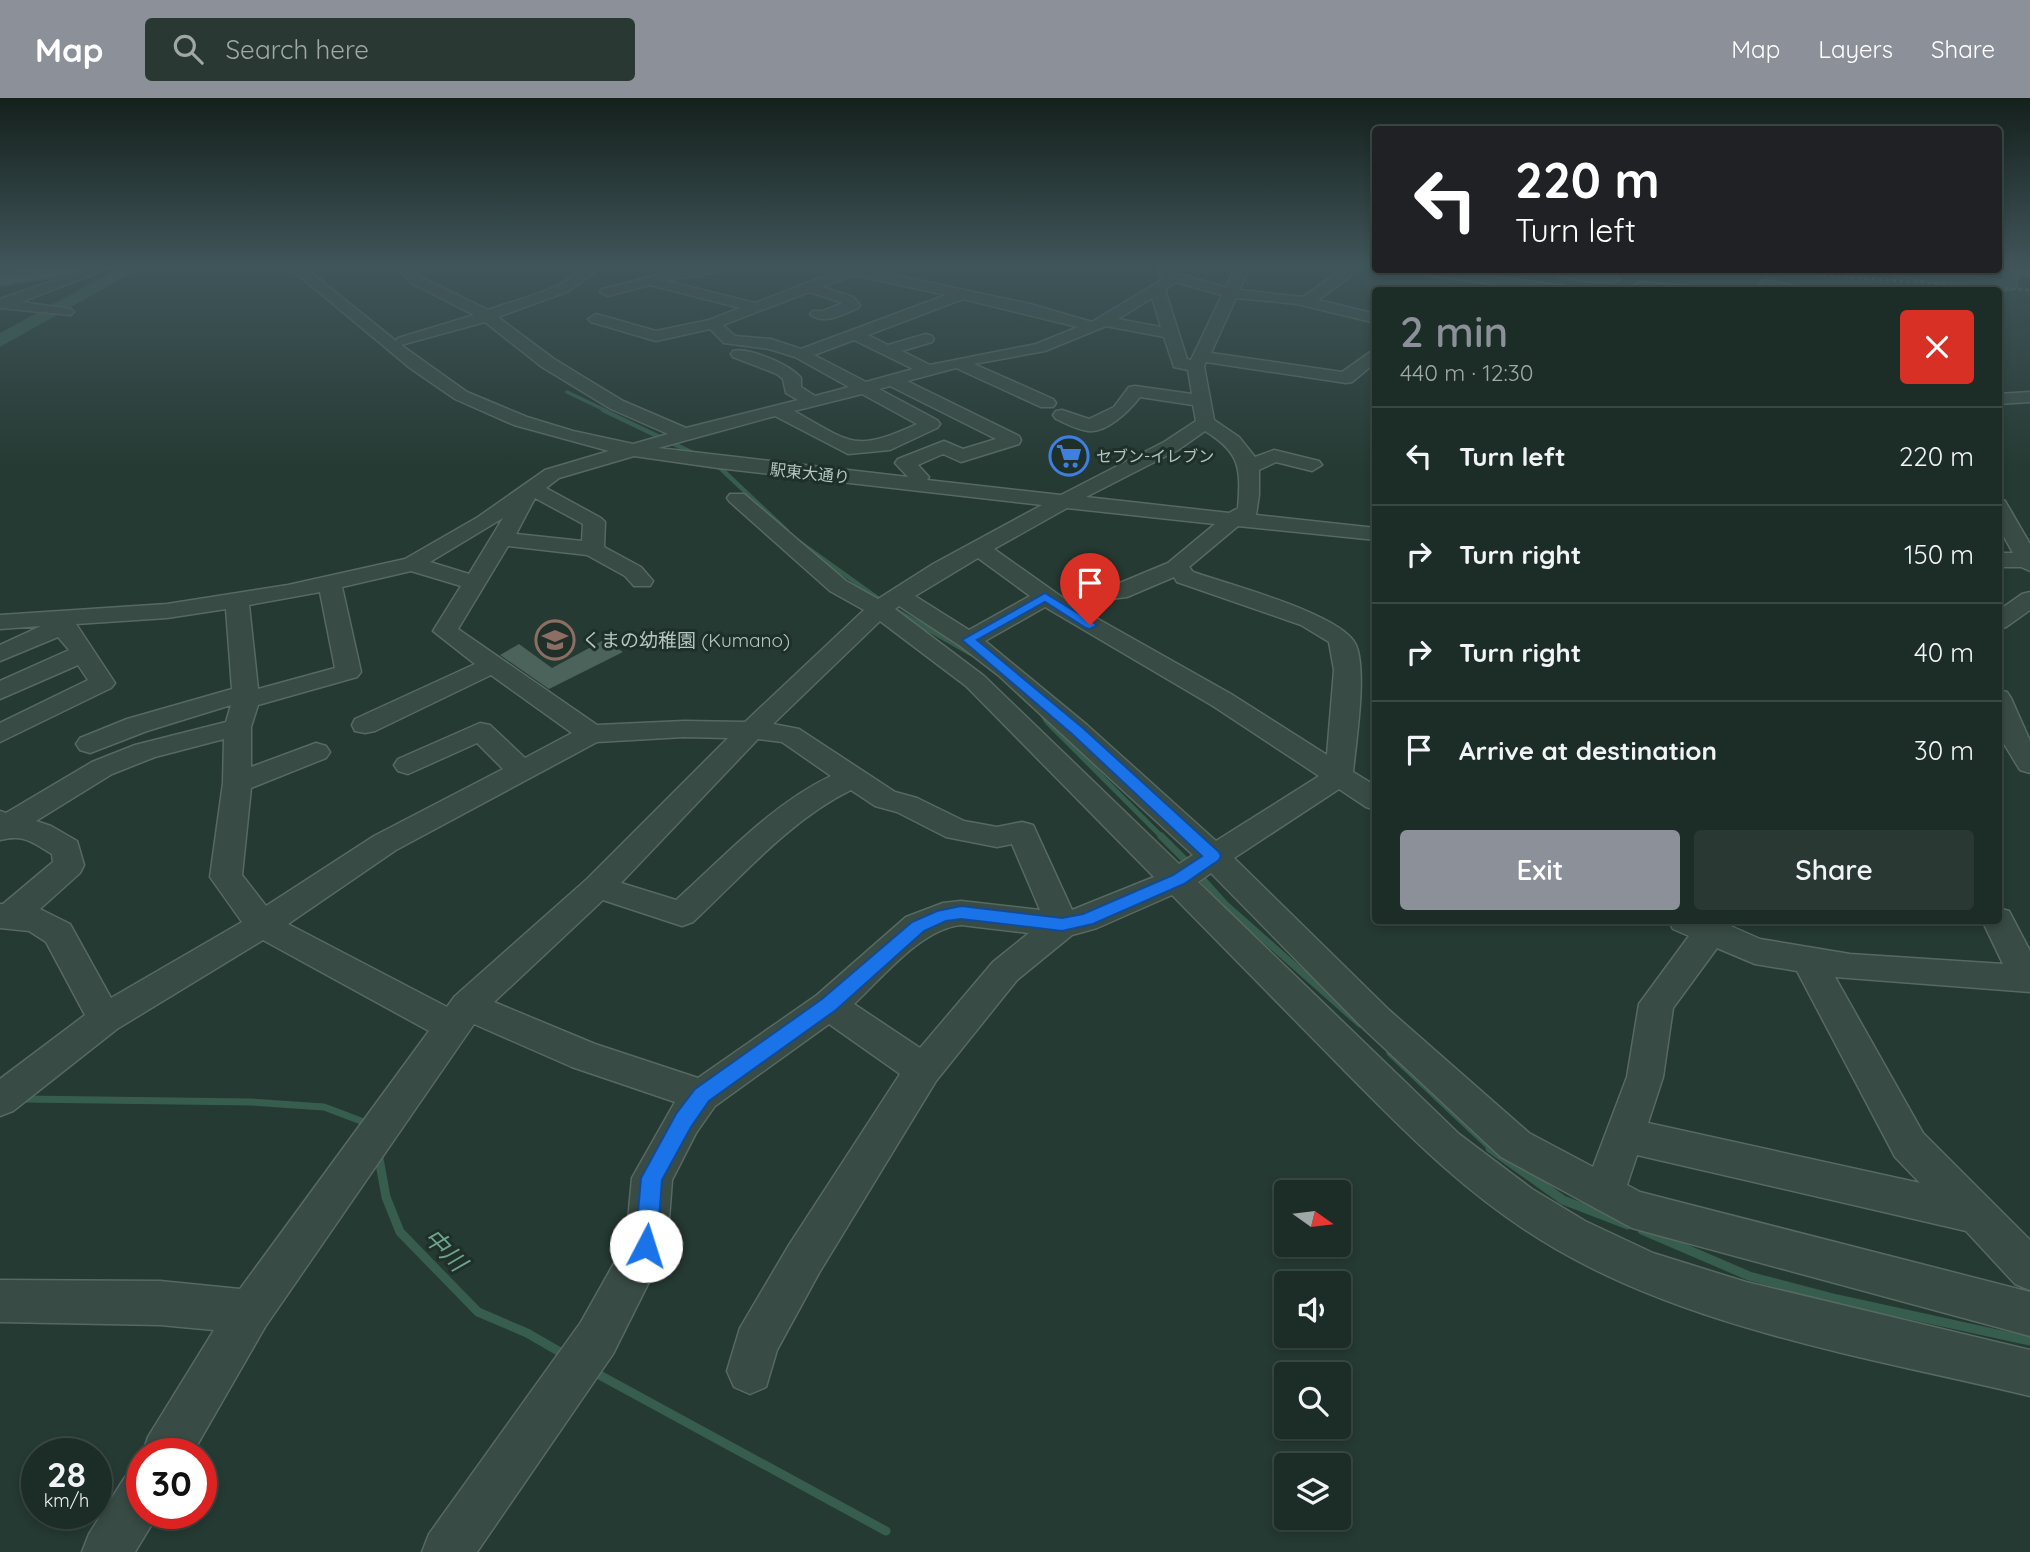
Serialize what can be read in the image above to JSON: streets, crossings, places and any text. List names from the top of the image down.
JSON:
{
  "streets": {
    "street": ["駅東大通り"]
  },
  "water": ["中川"],
  "places": {
    "supermarket": ["セブン-イレブン"],
    "school or university": ["くまの幼稚園 (Kumano)"]
  },
  "north": "right",
  "page": {
    "header": "Map",
    "search": "Search here",
    "nav": ["Map", "Layers", "Share"],
    "turn": ["220 m", "Turn left"],
    "heading": ["2 min", "440 m · 12:30"],
    "list": [
      {
        "name": "Turn left",
        "value": "220 m"
      },
      {
        "name": "Turn right",
        "value": "150 m"
      },
      {
        "name": "Turn right",
        "value": "40 m"
      },
      {
        "name": "Arrive at destination",
        "value": "30 m"
      }
    ],
    "buttons": ["Exit", "Share"],
    "speed": "28 km/h",
    "limit": "30"
  }
}
